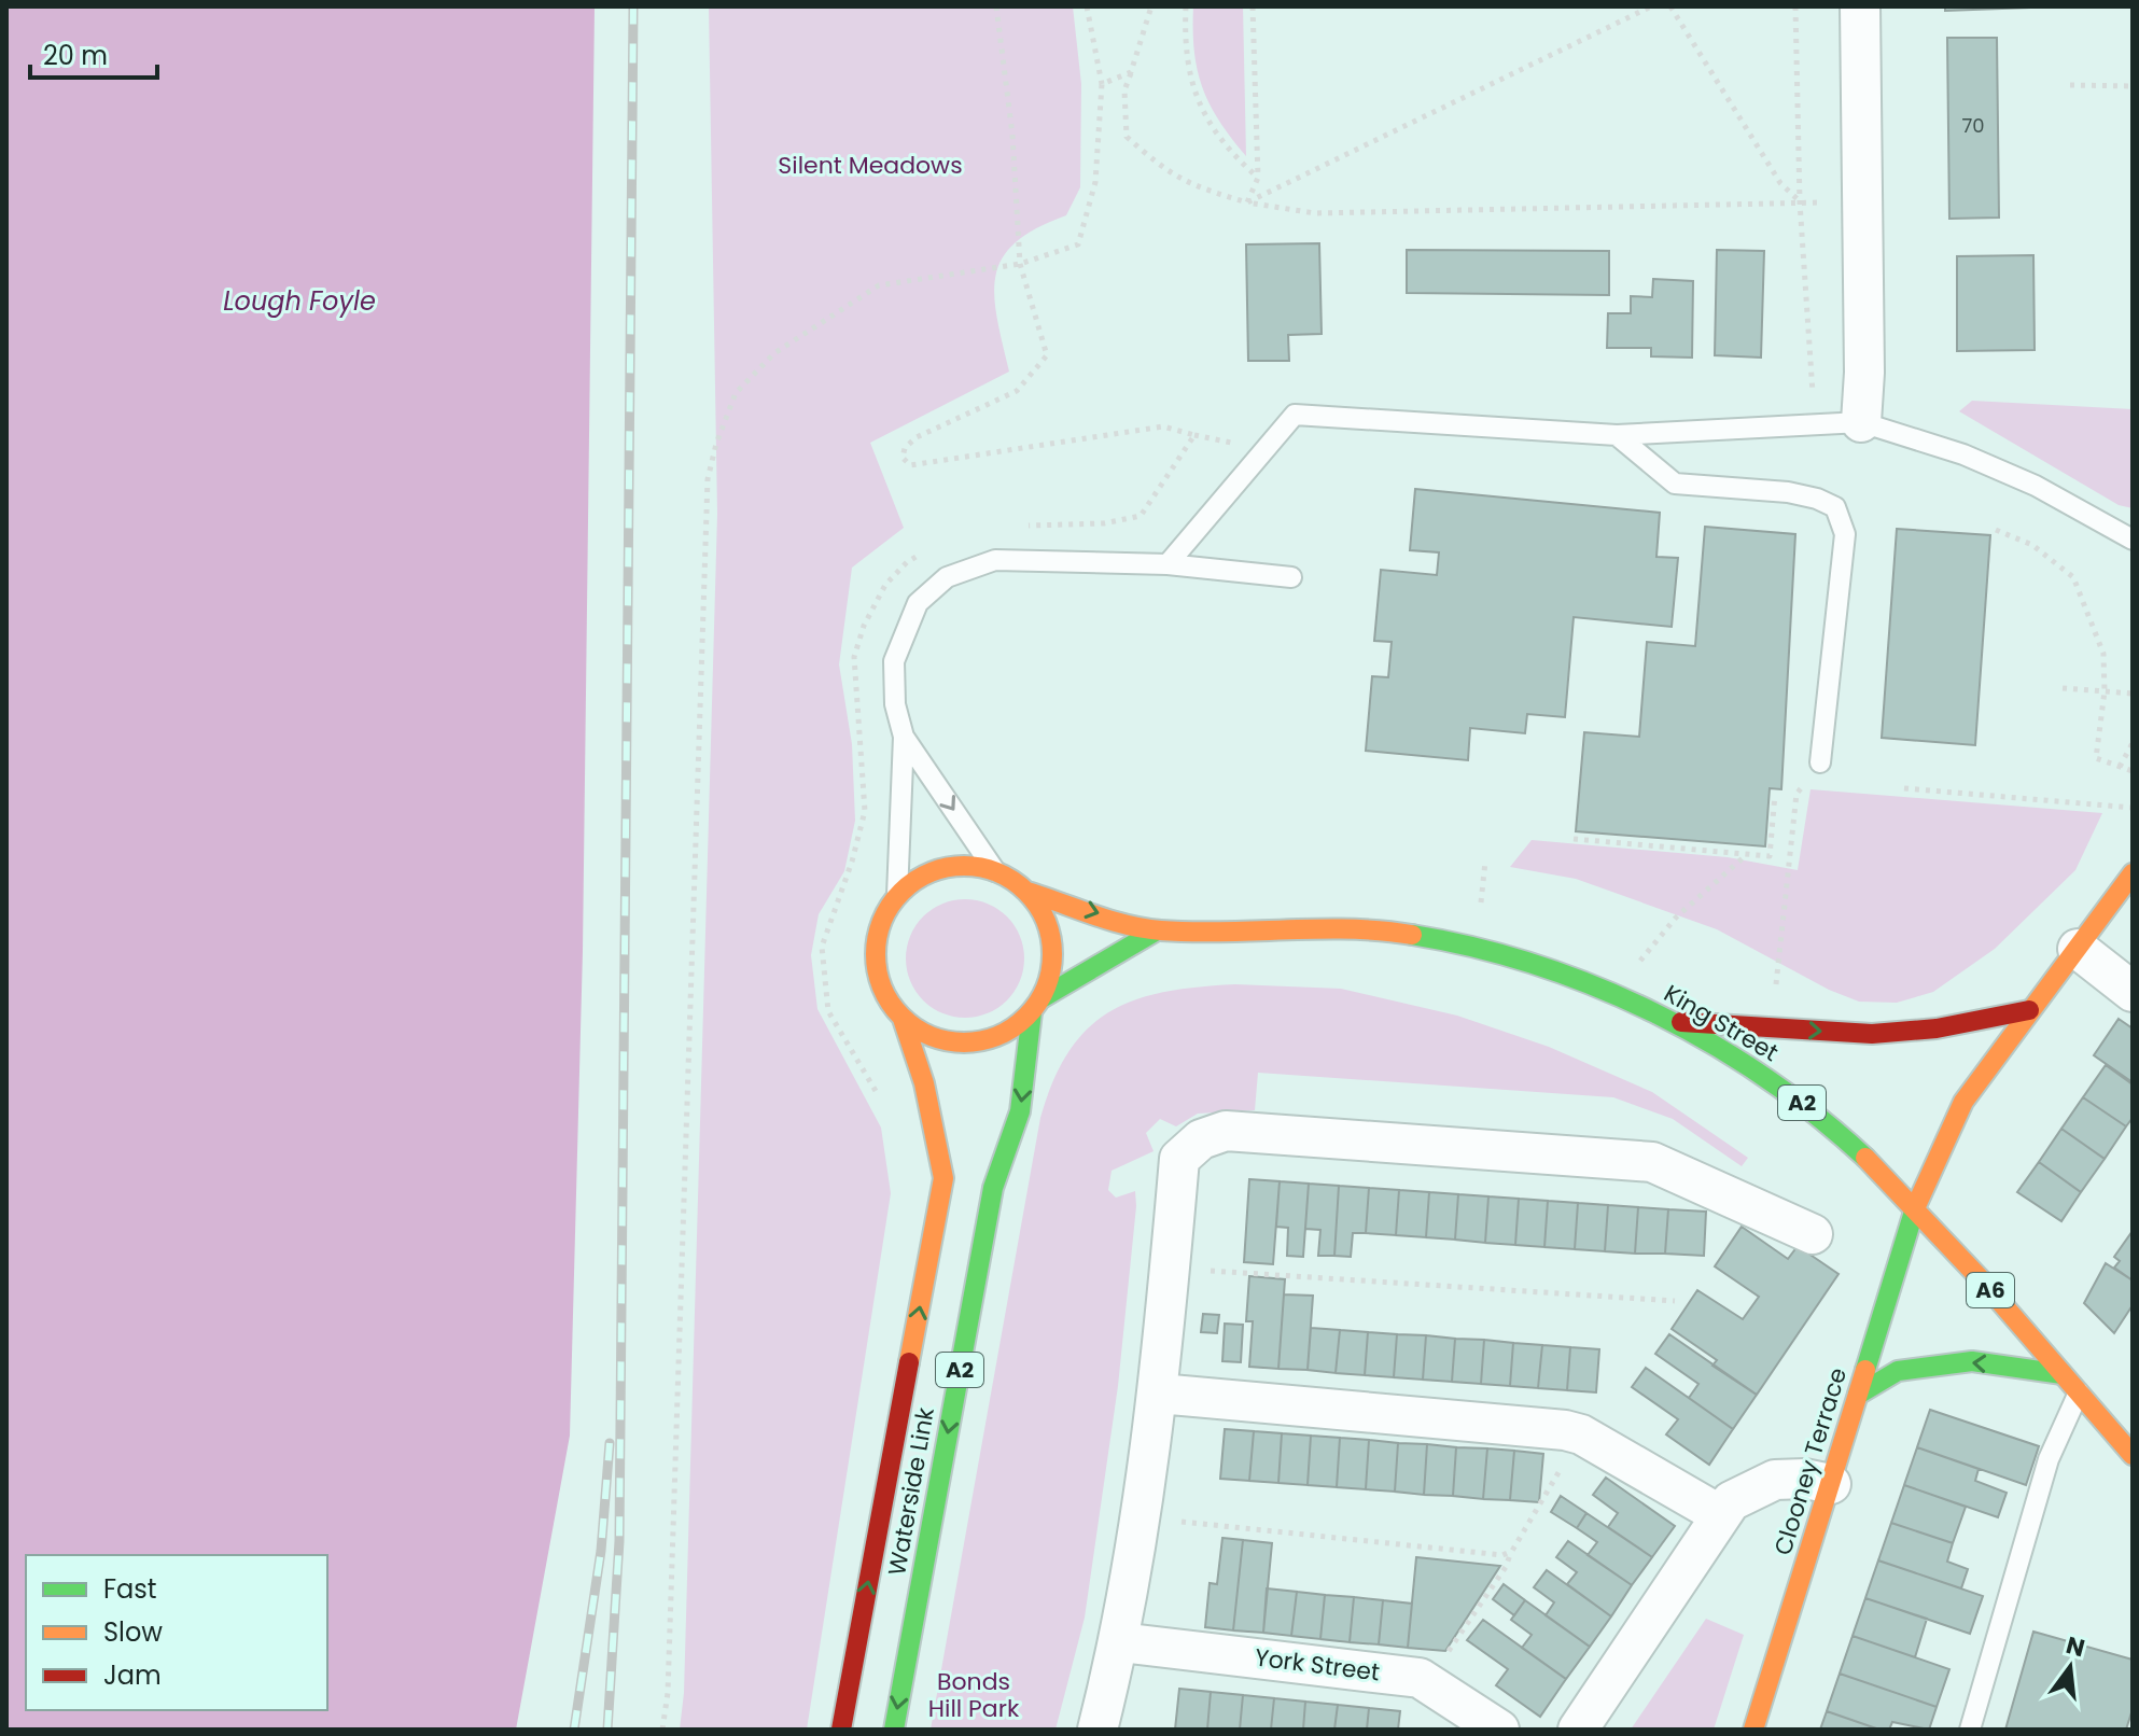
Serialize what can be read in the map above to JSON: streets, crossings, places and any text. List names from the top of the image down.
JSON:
{
  "streets": {
    "main road": [
      "King Street",
      "A2",
      "A6",
      "Clooney Terrace",
      "Waterside Link"
    ],
    "street": ["York Street"]
  },
  "crossings": [
    ["King Street", "A2"],
    ["King Street", "A6"],
    ["King Street", "Clooney Terrace"],
    ["King Street", "Waterside Link"],
    ["A2", "Waterside Link"],
    ["A6", "Clooney Terrace"]
  ],
  "water": ["Lough Foyle"],
  "parks": ["Silent Meadows", "Bonds Hill Park"],
  "house_numbers": ["70"],
  "legend": ["Fast", "Slow", "Jam"],
  "scale_bar": "20 m",
  "north": "top"
}
